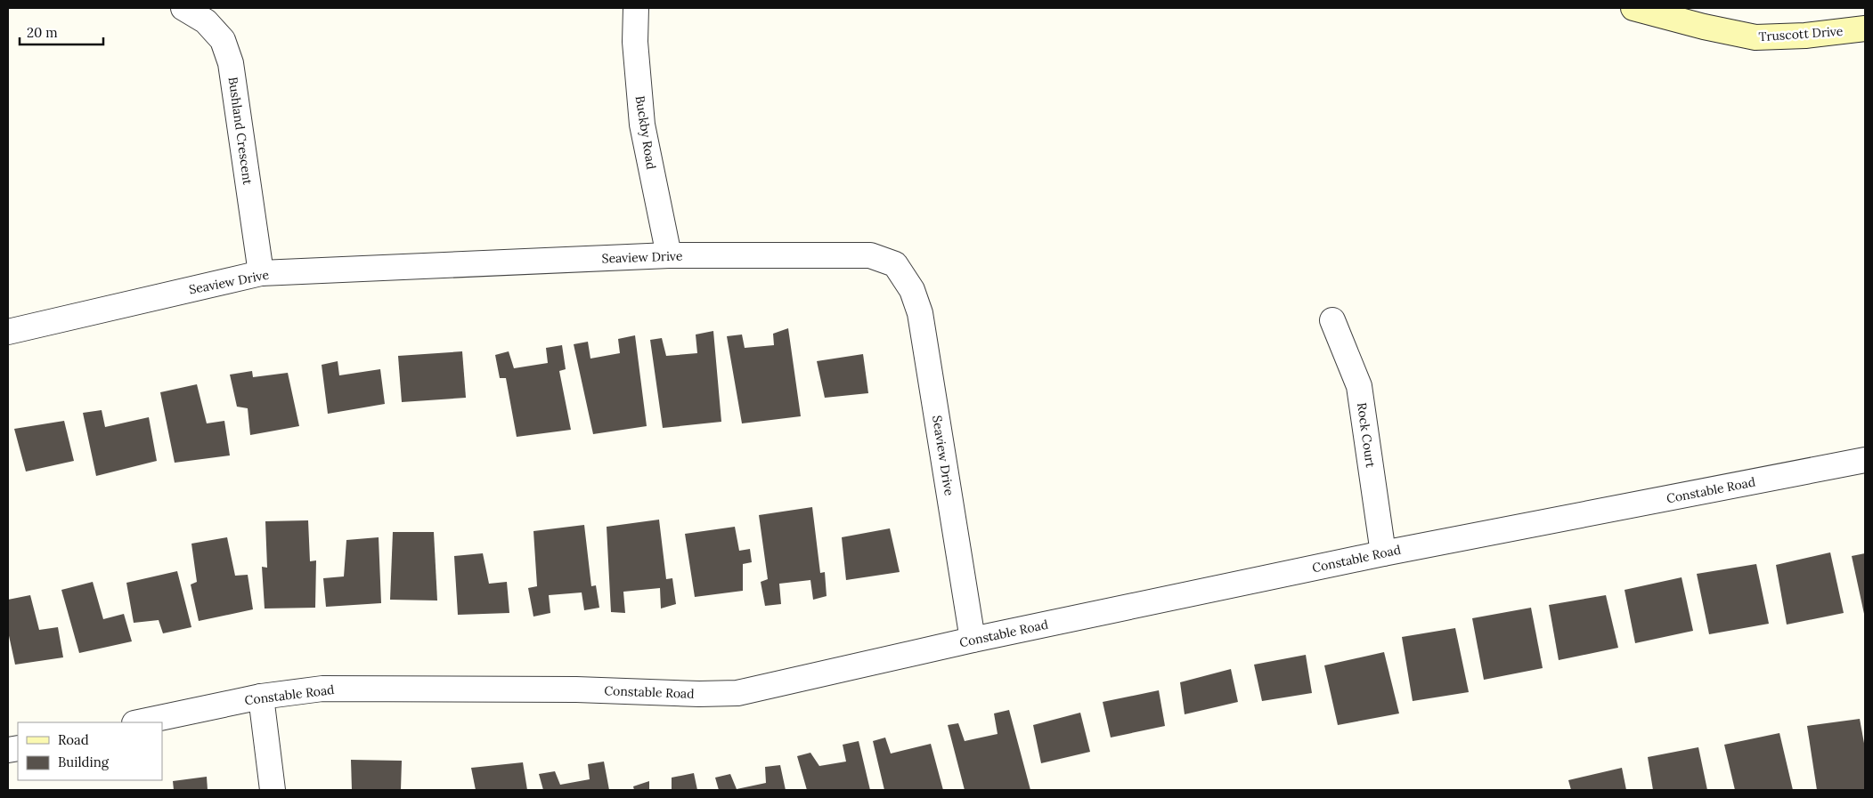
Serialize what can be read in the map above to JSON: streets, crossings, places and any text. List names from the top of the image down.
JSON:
{
  "streets": {
    "street": [
      "Truscott Drive",
      "Bushland Crescent",
      "Buckby Road",
      "Seaview Drive",
      "Rock Court",
      "Constable Road"
    ]
  },
  "crossings": [
    ["Bushland Crescent", "Seaview Drive"],
    ["Buckby Road", "Seaview Drive"],
    ["Seaview Drive", "Constable Road"],
    ["Rock Court", "Constable Road"]
  ],
  "legend": ["Road", "Building"],
  "scale_bar": "20 m"
}
